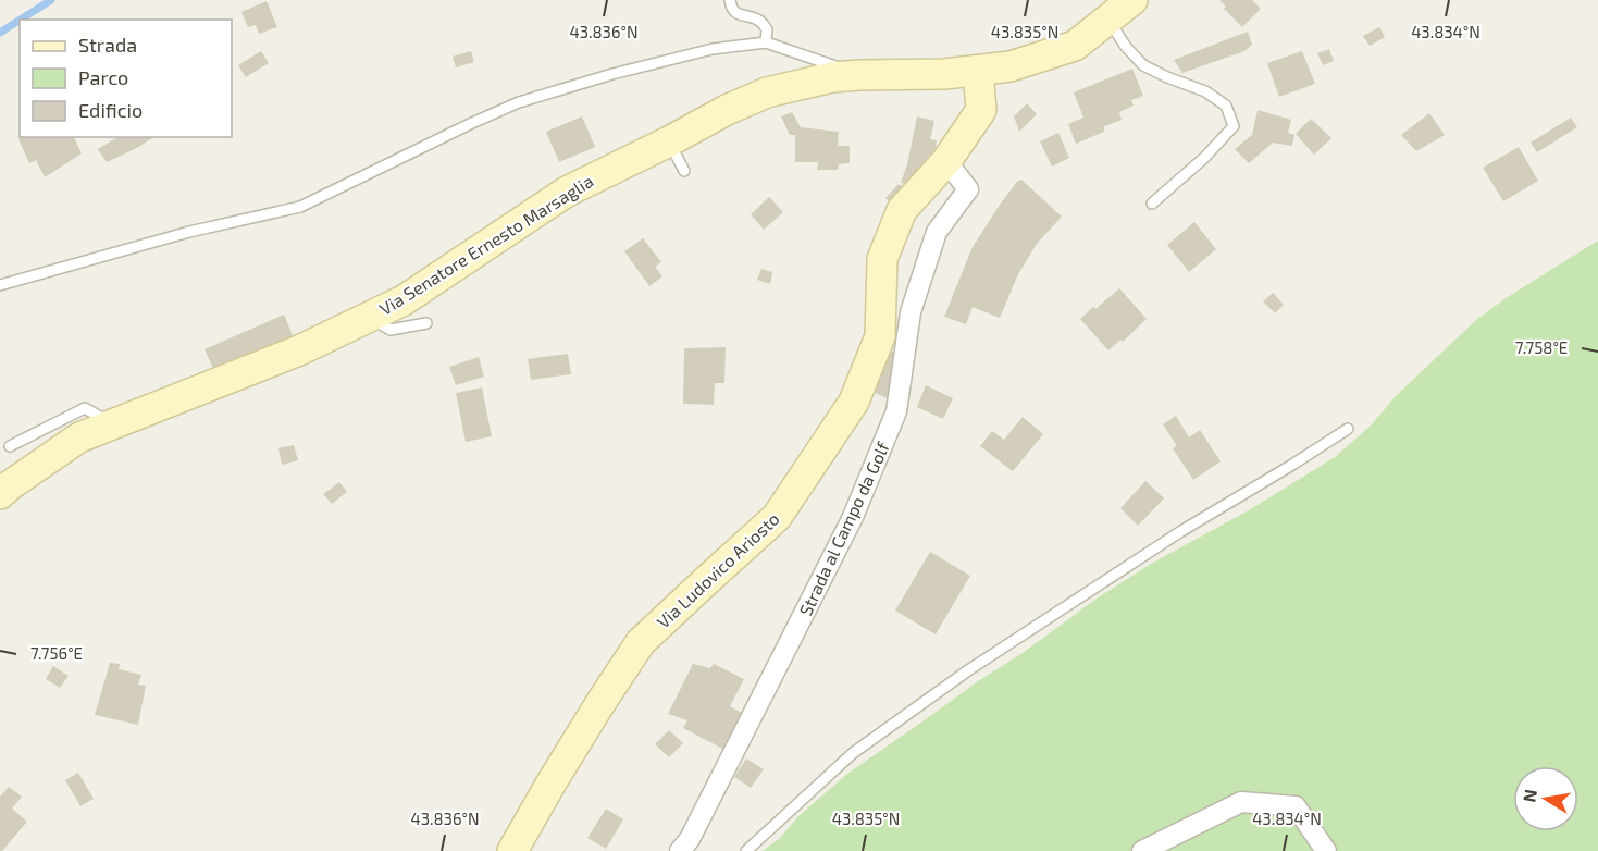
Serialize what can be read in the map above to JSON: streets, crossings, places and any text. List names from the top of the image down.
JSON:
{
  "streets": {
    "street": ["Via Senatore Ernesto Marsaglia", "Strada al Campo da Golf", "Via Ludovico Ariosto"]
  },
  "crossings": [
    ["Via Senatore Ernesto Marsaglia", "Via Ludovico Ariosto"],
    ["Strada al Campo da Golf", "Via Ludovico Ariosto"]
  ],
  "legend": ["Strada", "Parco", "Edificio"],
  "north": "left",
  "coordinates": [
    "43.836°N",
    "43.835°N",
    "43.834°N",
    "7.758°E",
    "7.756°E"
  ]
}
